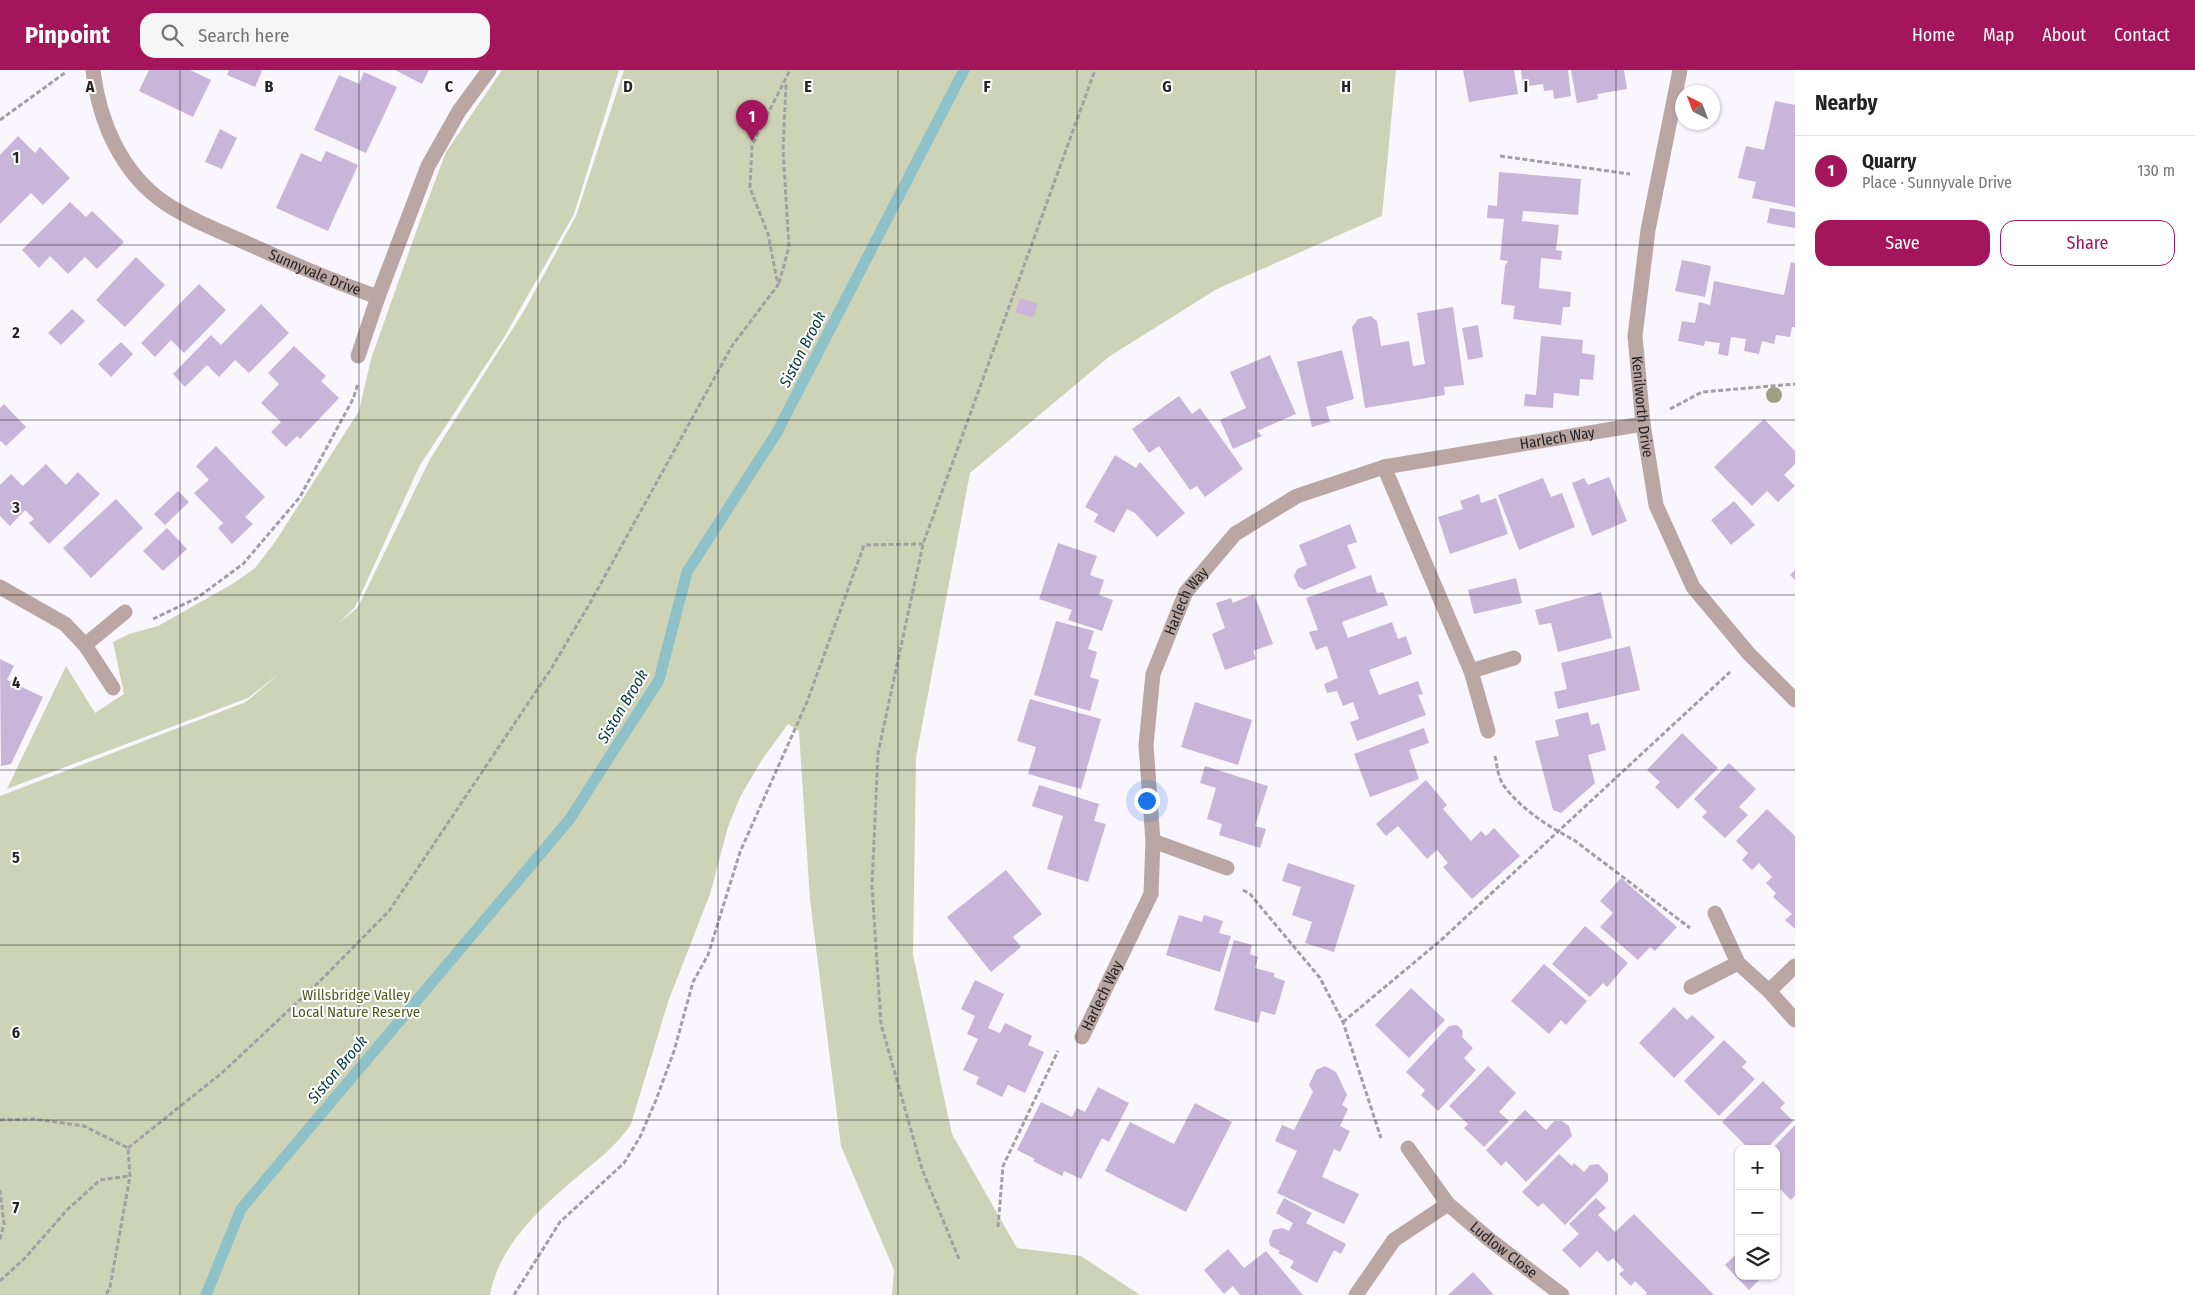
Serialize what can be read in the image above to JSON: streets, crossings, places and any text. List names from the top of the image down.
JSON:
{
  "streets": {
    "street": [
      "Sunnyvale Drive",
      "Kenilworth Drive",
      "Harlech Way",
      "Ludlow Close"
    ]
  },
  "crossings": [
    ["Kenilworth Drive", "Harlech Way"]
  ],
  "water": ["Siston Brook"],
  "parks": ["Willsbridge Valley Local Nature Reserve"],
  "north": "top left",
  "page": {
    "header": "Pinpoint",
    "search": "Search here",
    "nav": [
      "Home",
      "Map",
      "About",
      "Contact"
    ],
    "heading": "Nearby",
    "pins": "1",
    "list": [
      {
        "mark": "1",
        "name": "Quarry",
        "note": "Place · Sunnyvale Drive",
        "value": "130 m"
      }
    ],
    "buttons": ["Save", "Share"],
    "map_buttons": ["+", "−"]
  },
  "grid": {
    "columns": [
      "A",
      "B",
      "C",
      "D",
      "E",
      "F",
      "G",
      "H",
      "I"
    ],
    "rows": [
      "1",
      "2",
      "3",
      "4",
      "5",
      "6",
      "7"
    ]
  }
}
